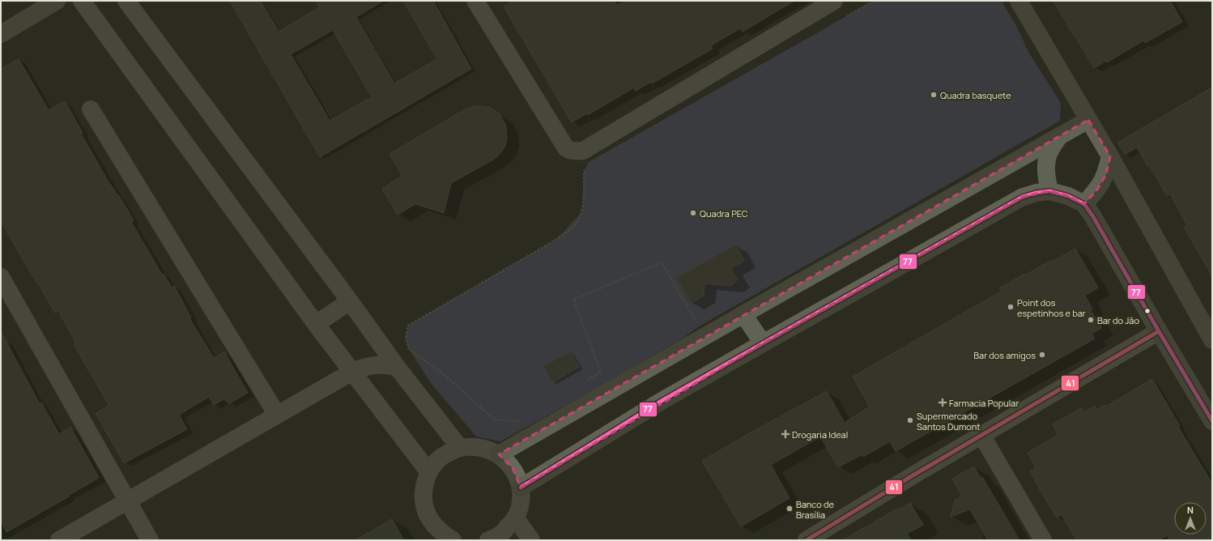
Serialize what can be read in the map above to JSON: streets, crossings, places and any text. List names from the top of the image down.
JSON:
{
  "places": {
    "other": [
      "Quadra basquete",
      "Quadra PEC",
      "Point dos espetinhos e bar",
      "Bar do Jão",
      "Bar dos amigos",
      "Supermercado Santos Dumont",
      "Banco de Brasília"
    ],
    "health": ["Farmacia Popular", "Drogaria Ideal"]
  },
  "lines": ["transit line 77", "transit line 41"],
  "north": "top"
}
